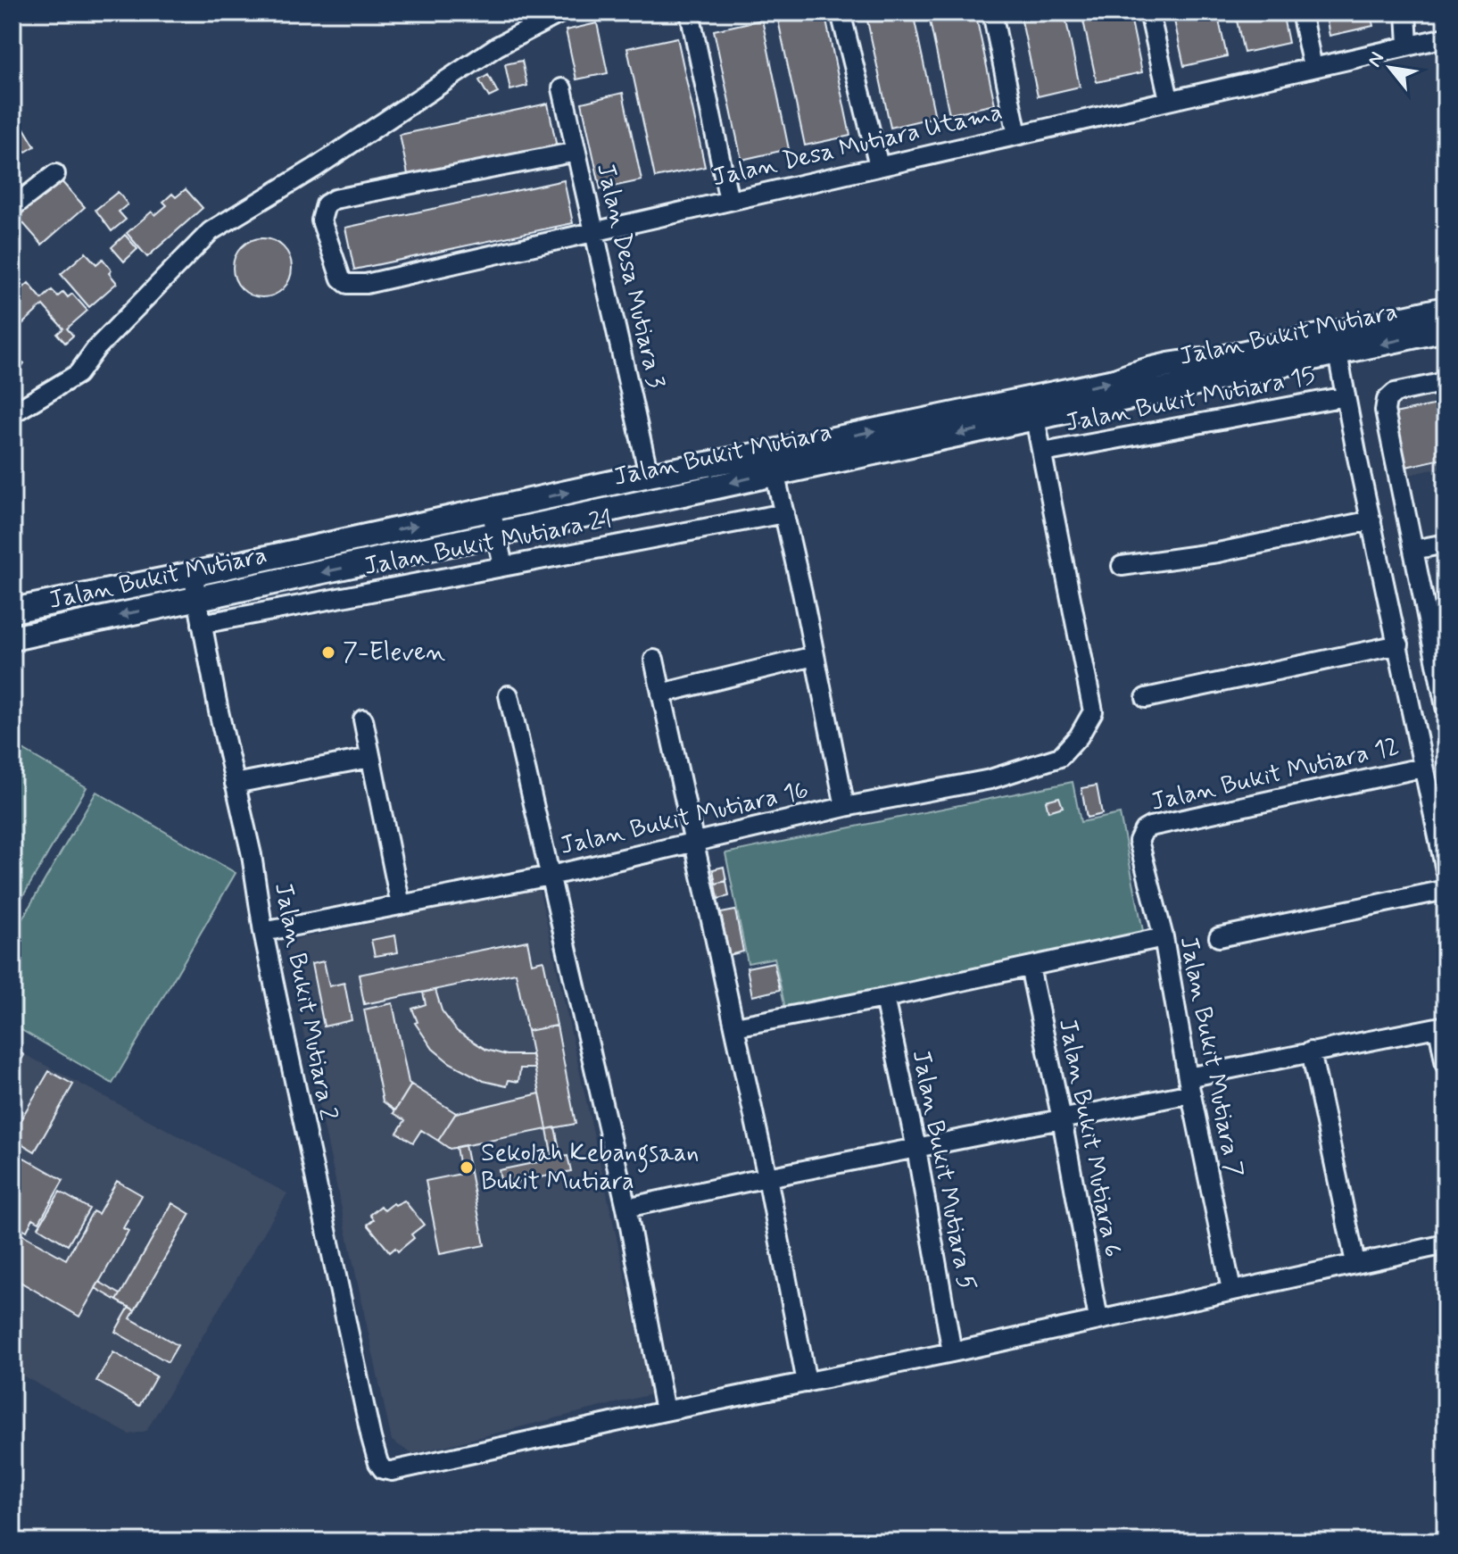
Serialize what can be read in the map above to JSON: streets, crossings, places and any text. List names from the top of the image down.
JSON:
{
  "streets": {
    "street": [
      "Jalan Desa Mutiara Utama",
      "Jalan Desa Mutiara 3",
      "Jalan Bukit Mutiara",
      "Jalan Bukit Mutiara 15",
      "Jalan Bukit Mutiara 21",
      "Jalan Bukit Mutiara 12",
      "Jalan Bukit Mutiara 16",
      "Jalan Bukit Mutiara 2",
      "Jalan Bukit Mutiara 7",
      "Jalan Bukit Mutiara 6",
      "Jalan Bukit Mutiara 5"
    ]
  },
  "crossings": [
    ["Jalan Desa Mutiara Utama", "Jalan Desa Mutiara 3"],
    ["Jalan Desa Mutiara 3", "Jalan Bukit Mutiara"],
    ["Jalan Bukit Mutiara", "Jalan Bukit Mutiara 2"],
    ["Jalan Bukit Mutiara 15", "Jalan Bukit Mutiara 16"],
    ["Jalan Bukit Mutiara 21", "Jalan Bukit Mutiara 2"],
    ["Jalan Bukit Mutiara 12", "Jalan Bukit Mutiara 7"],
    ["Jalan Bukit Mutiara 16", "Jalan Bukit Mutiara 2"]
  ],
  "places": ["7-Eleven", "Sekolah Kebangsaan Bukit Mutiara"],
  "north": "top left"
}
